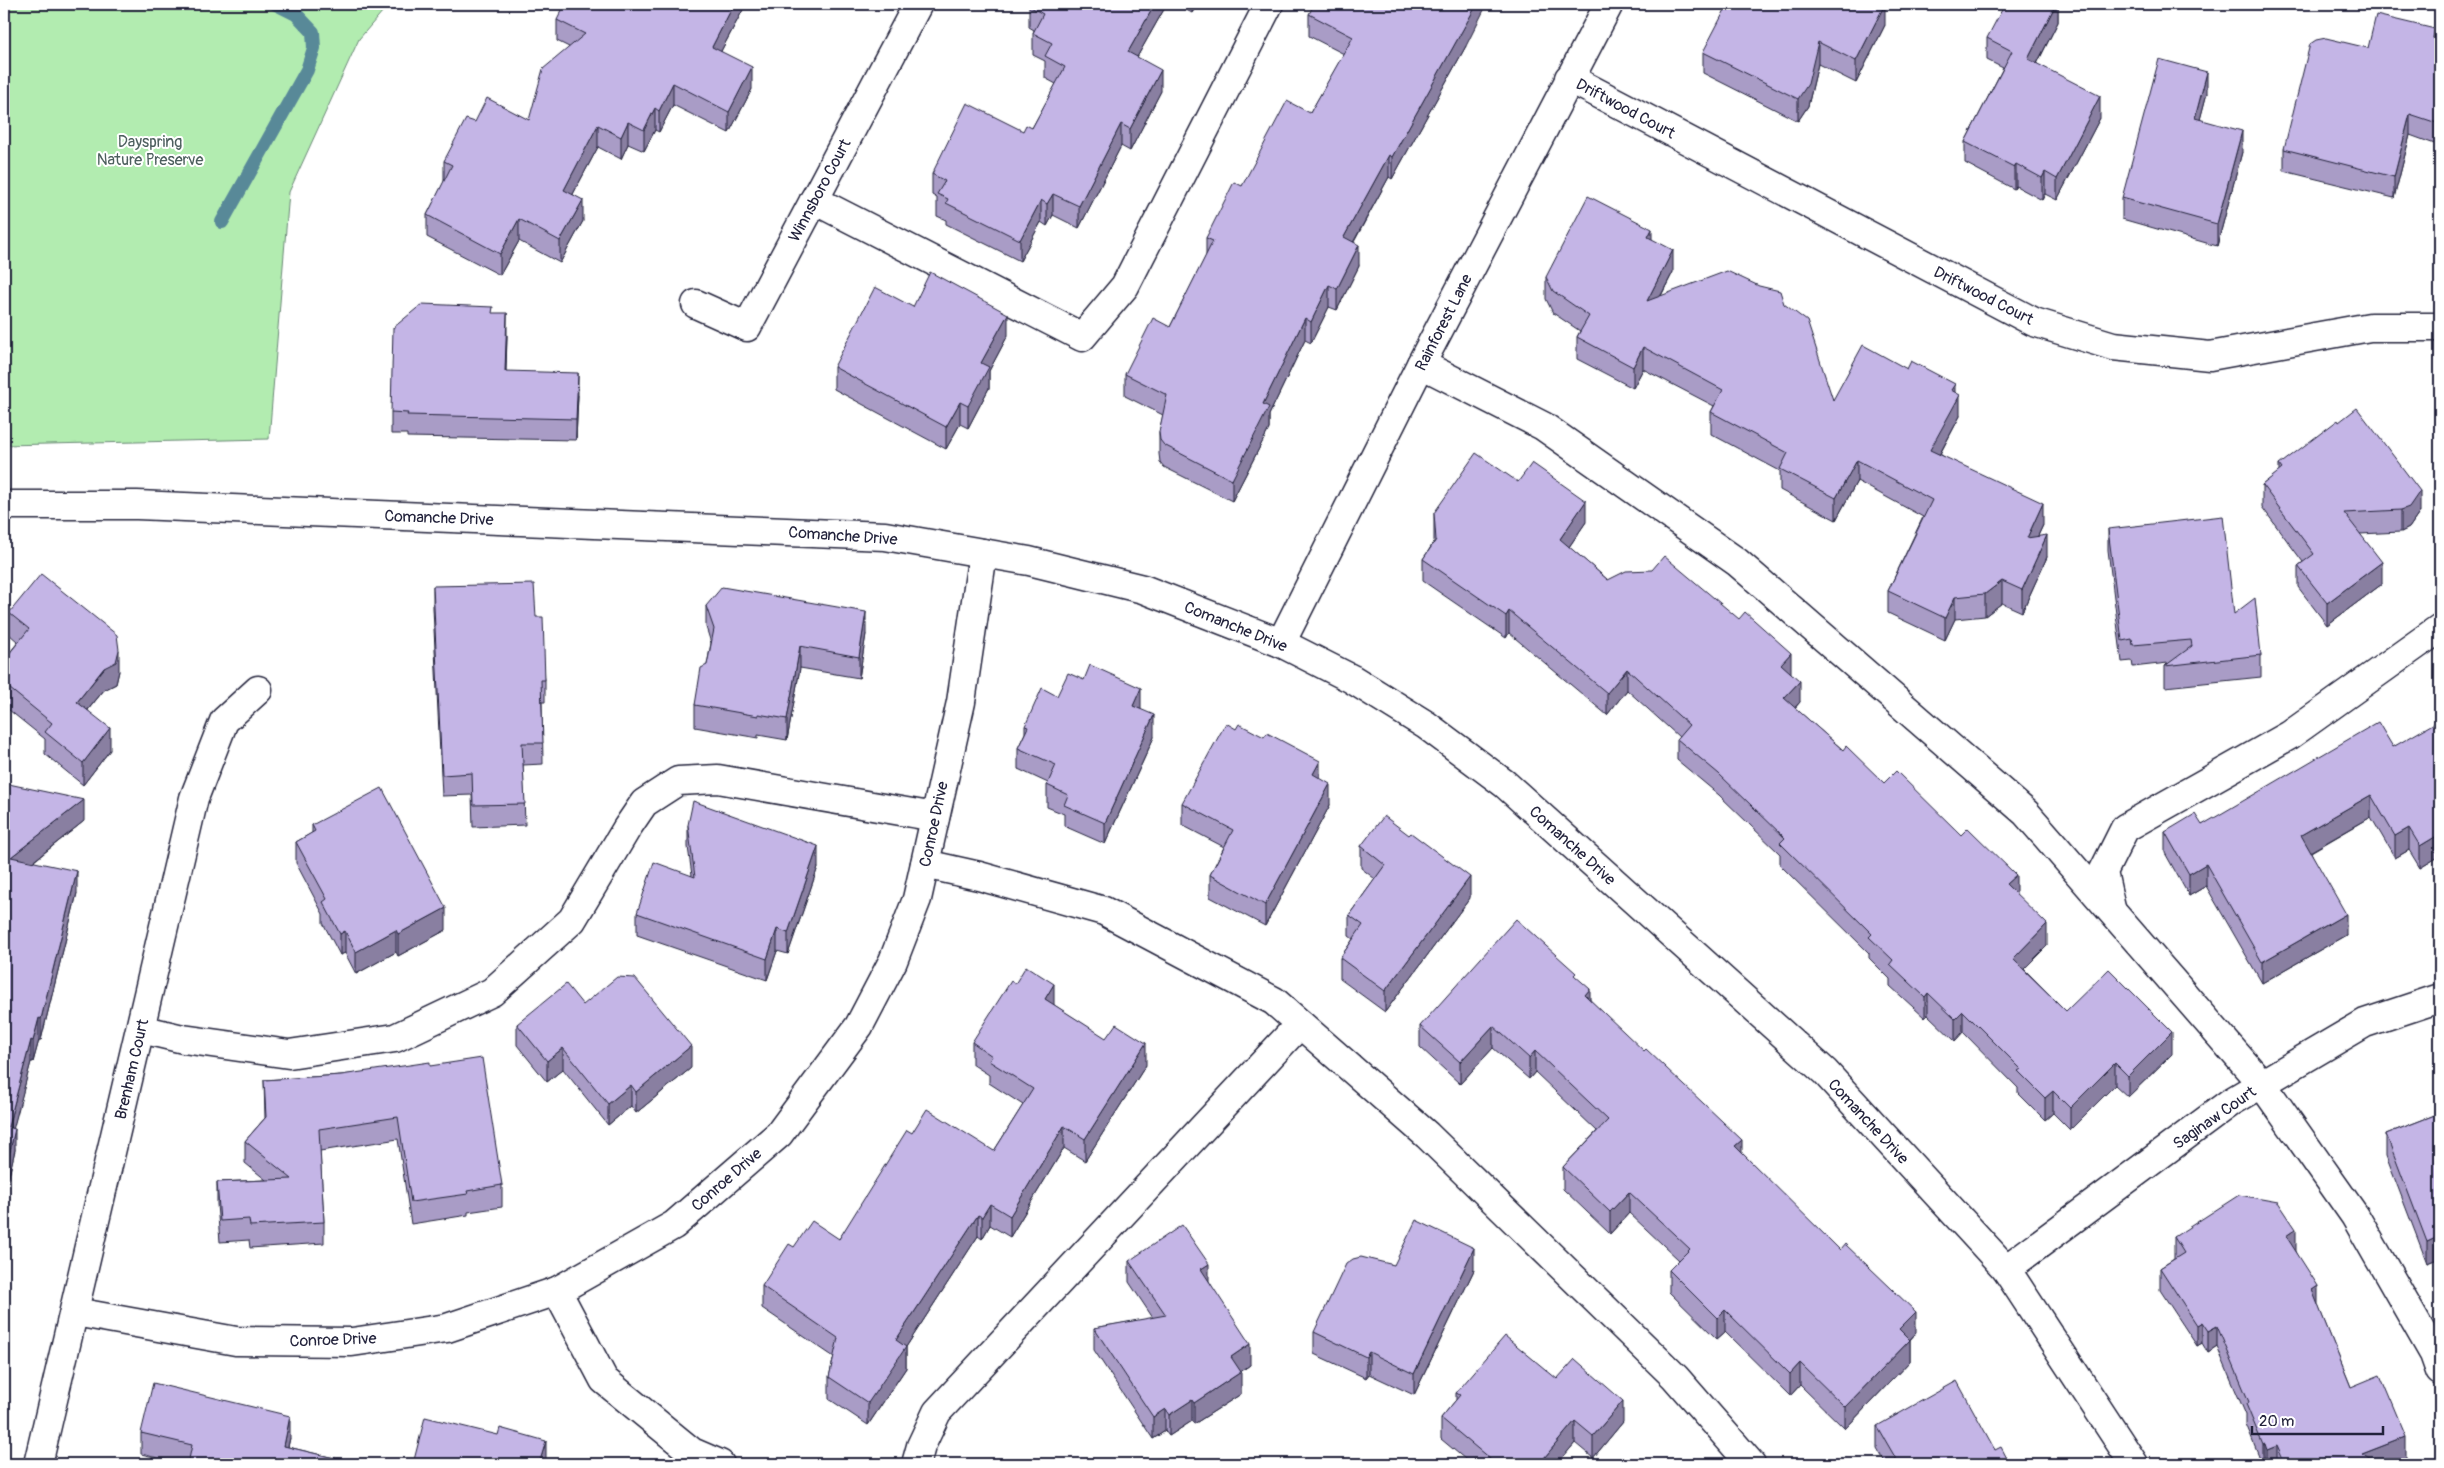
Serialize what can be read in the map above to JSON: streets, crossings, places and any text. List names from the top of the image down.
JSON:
{
  "streets": {
    "street": [
      "Driftwood Court",
      "Winnsboro Court",
      "Rainforest Lane",
      "Comanche Drive",
      "Conroe Drive",
      "Brenham Court",
      "Saginaw Court"
    ]
  },
  "crossings": [
    ["Driftwood Court", "Rainforest Lane"],
    ["Rainforest Lane", "Comanche Drive"],
    ["Comanche Drive", "Conroe Drive"],
    ["Comanche Drive", "Saginaw Court"],
    ["Conroe Drive", "Brenham Court"]
  ],
  "parks": ["Dayspring Nature Preserve"],
  "scale_bar": "20 m"
}
